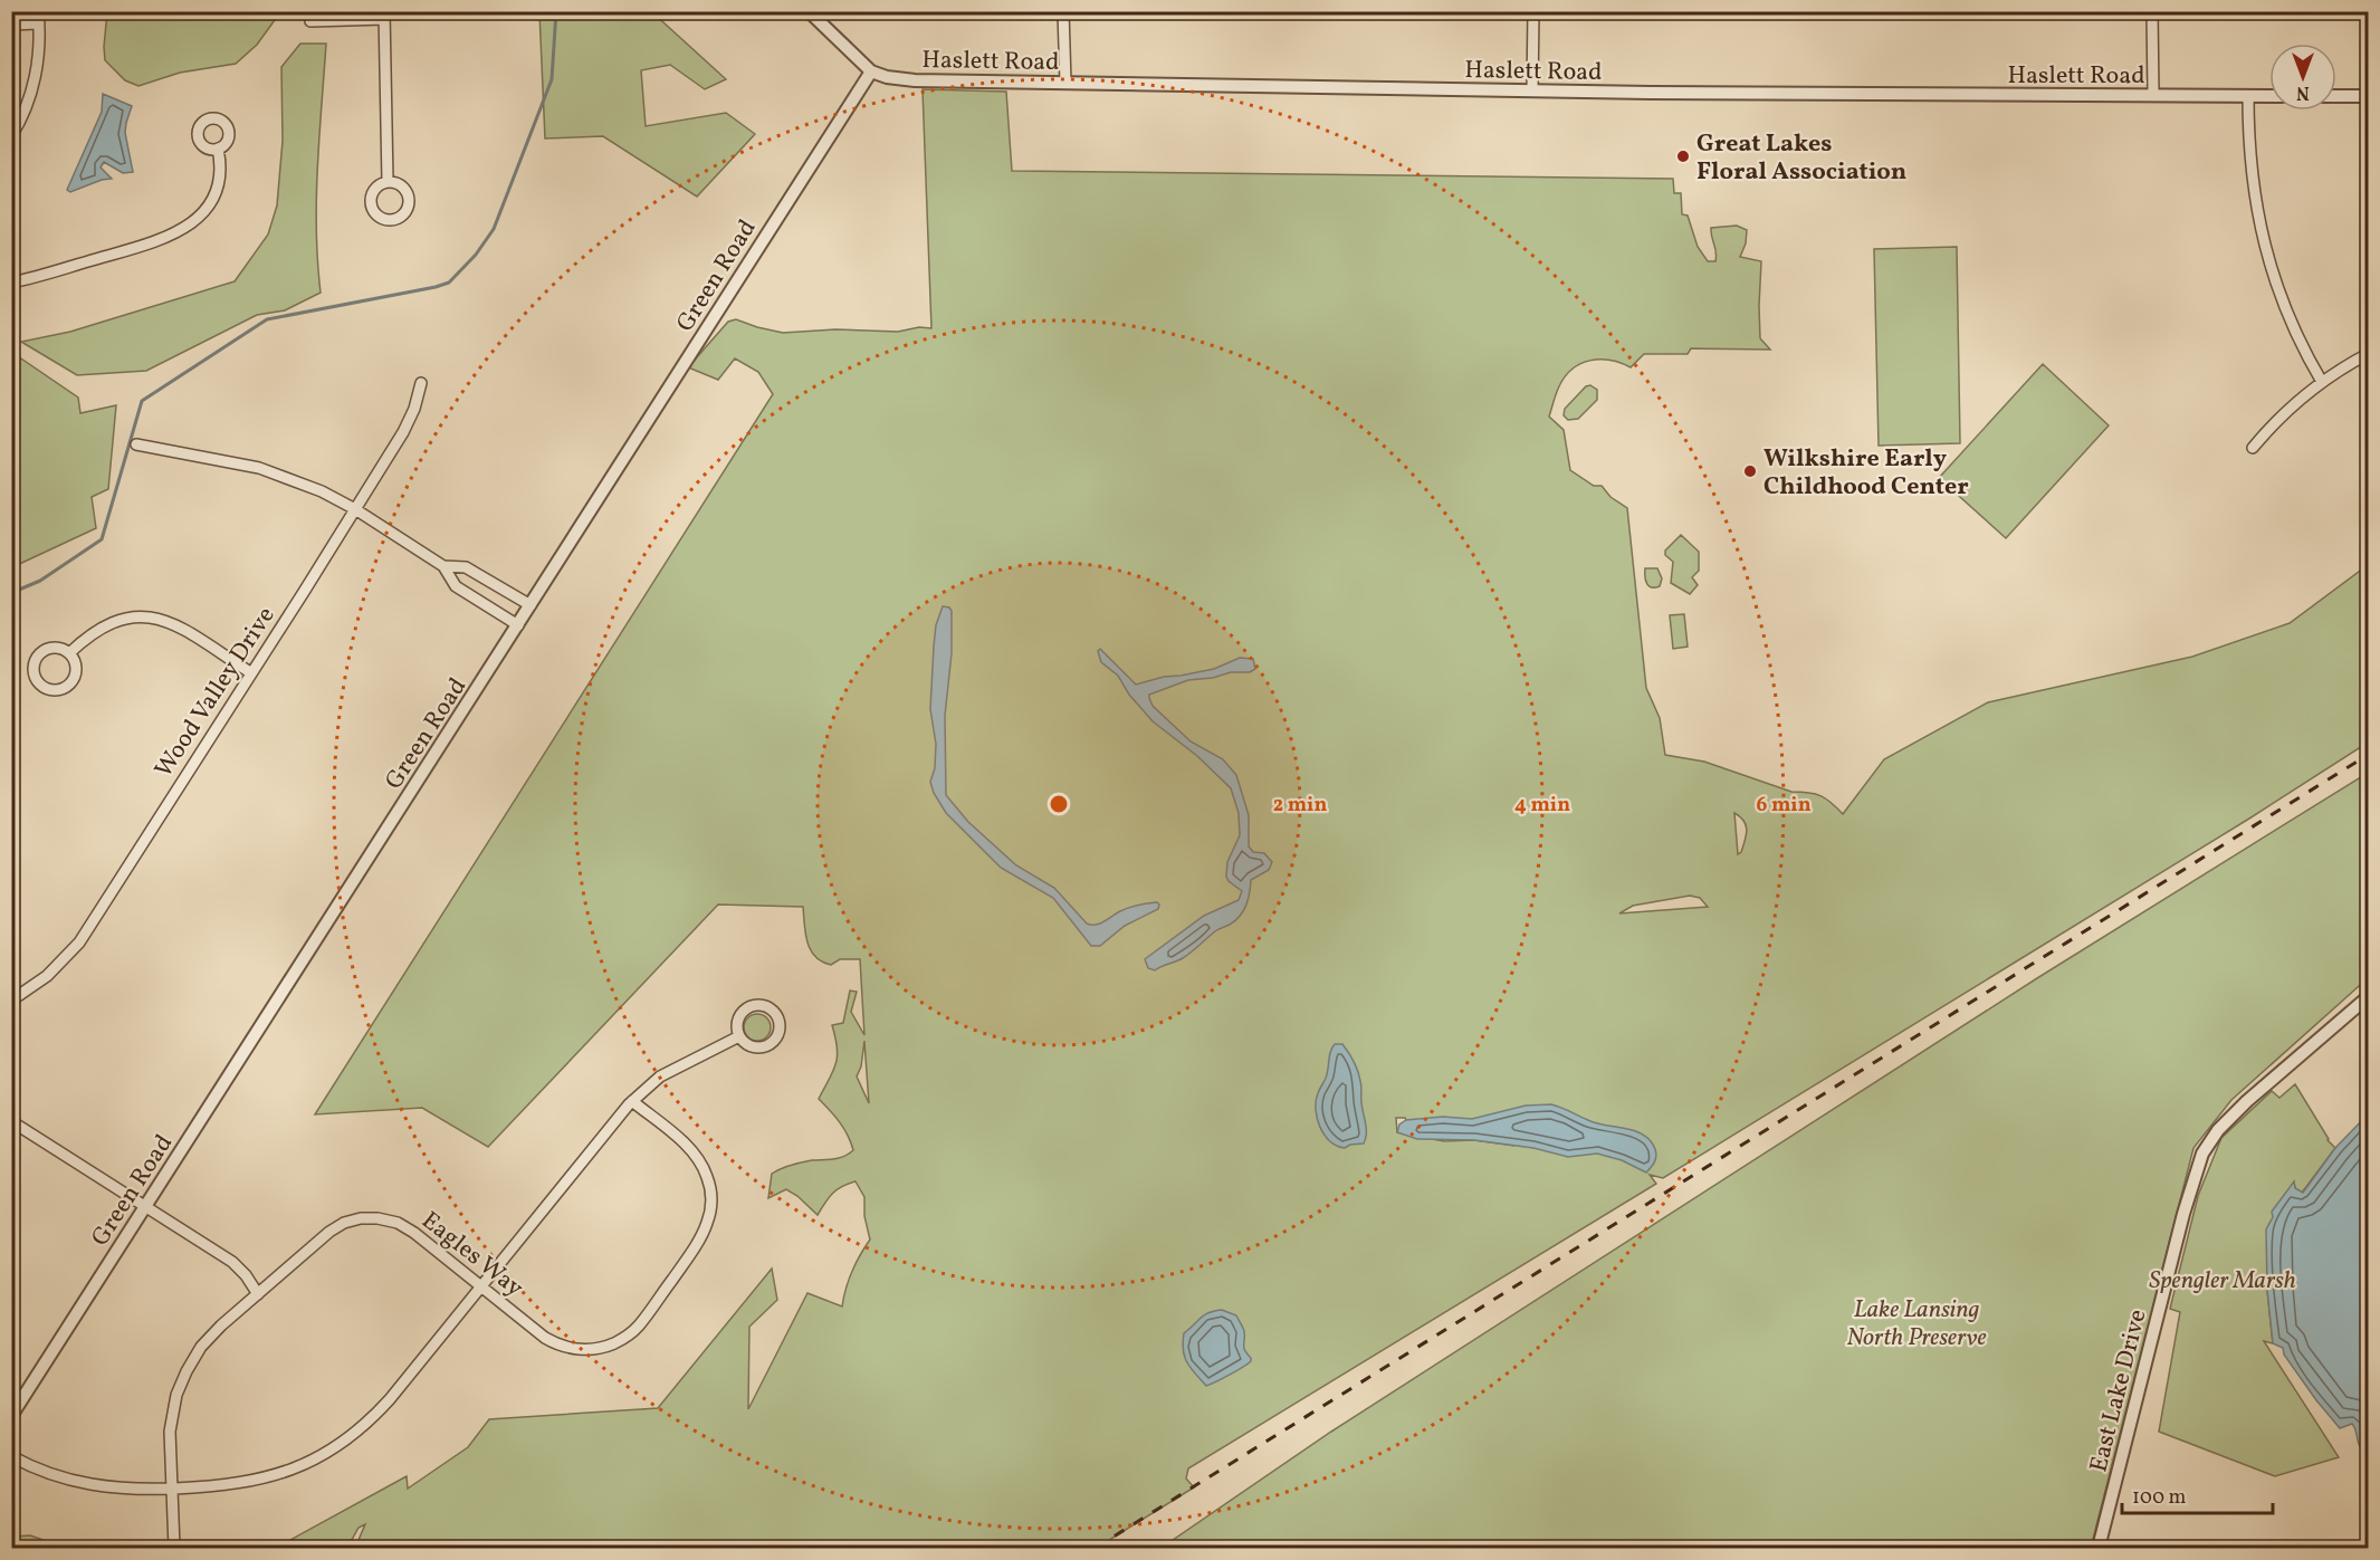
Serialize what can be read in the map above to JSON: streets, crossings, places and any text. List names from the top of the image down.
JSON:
{
  "streets": {
    "street": [
      "Haslett Road",
      "Green Road",
      "Wood Valley Drive",
      "Eagles Way",
      "East Lake Drive"
    ]
  },
  "crossings": [
    ["Haslett Road", "Green Road"]
  ],
  "parks": ["Spengler Marsh", "Lake Lansing North Preserve"],
  "places": ["Great Lakes Floral Association", "Wilkshire Early Childhood Center"],
  "scale_bar": "100 m",
  "north": "bottom",
  "rings": ["2 min", "4 min", "6 min"]
}
